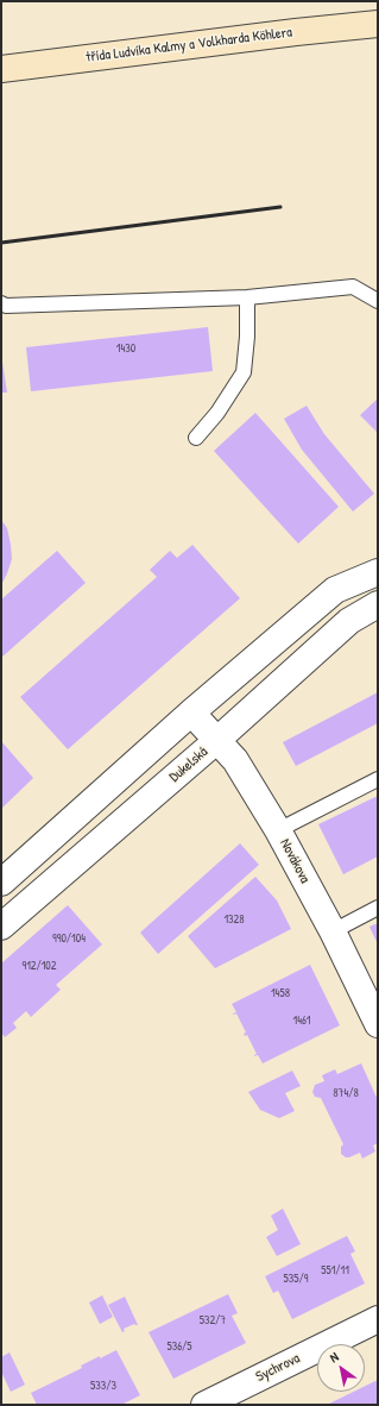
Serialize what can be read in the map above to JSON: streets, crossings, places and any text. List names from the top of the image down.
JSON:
{
  "streets": {
    "street": [
      "třída Ludvíka Kalmy a Volkharda Köhlera",
      "Dukelská",
      "Novákova",
      "Sychrova"
    ]
  },
  "crossings": [
    ["Dukelská", "Novákova"]
  ],
  "house_numbers": [
    "1430",
    "1328",
    "990/104",
    "912/102",
    "1458",
    "1461",
    "874/8",
    "551/11",
    "535/9",
    "532/7",
    "536/5",
    "533/3"
  ],
  "north": "top left"
}
